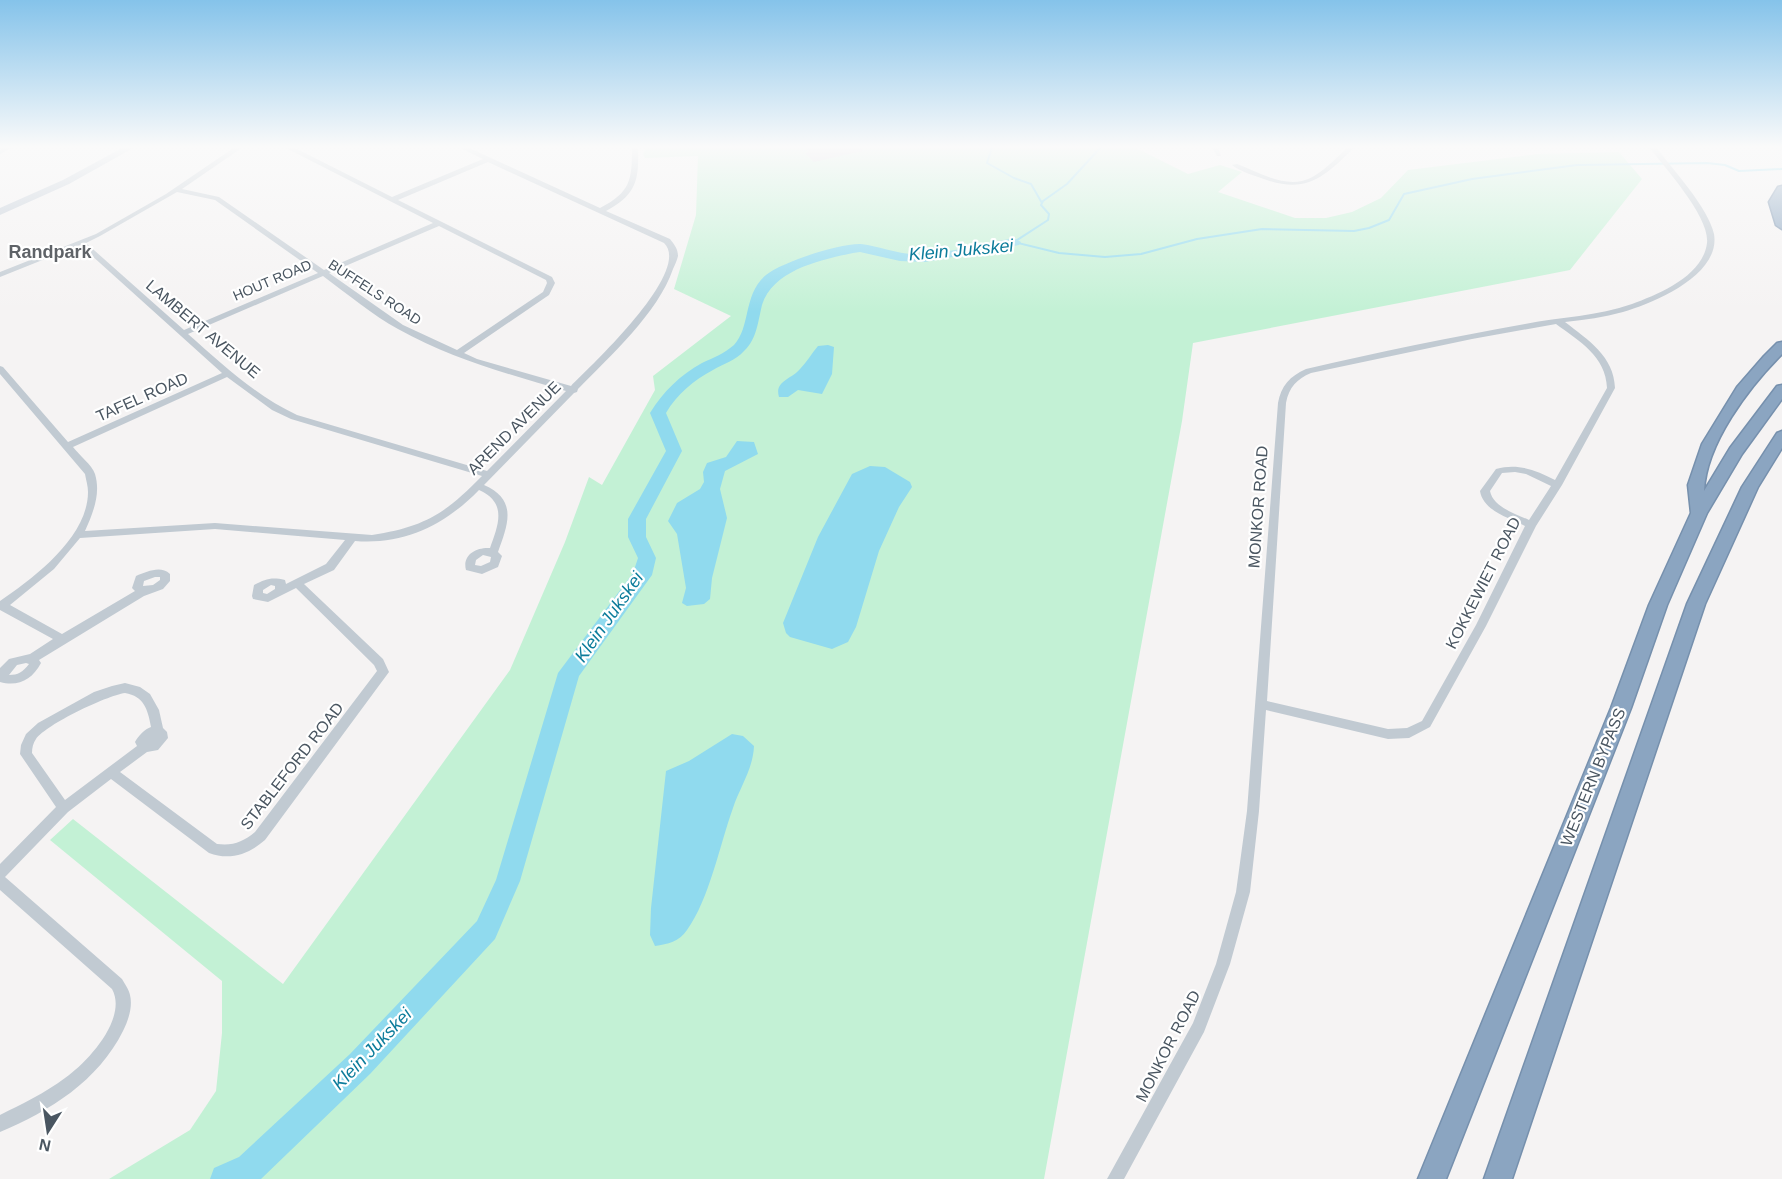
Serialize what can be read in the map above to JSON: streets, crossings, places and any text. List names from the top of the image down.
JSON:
{
  "streets": {
    "highway": ["WESTERN BYPASS"],
    "street": [
      "HOUT ROAD",
      "BUFFELS ROAD",
      "LAMBERT AVENUE",
      "TAFEL ROAD",
      "AREND AVENUE",
      "MONKOR ROAD",
      "KOKKEWIET ROAD",
      "STABLEFORD ROAD"
    ]
  },
  "crossings": [
    ["HOUT ROAD", "BUFFELS ROAD"],
    ["HOUT ROAD", "LAMBERT AVENUE"],
    ["BUFFELS ROAD", "AREND AVENUE"],
    ["LAMBERT AVENUE", "TAFEL ROAD"],
    ["LAMBERT AVENUE", "AREND AVENUE"],
    ["MONKOR ROAD", "KOKKEWIET ROAD"]
  ],
  "districts": ["Randpark"],
  "water": ["Klein Jukskei"],
  "north": "bottom"
}
